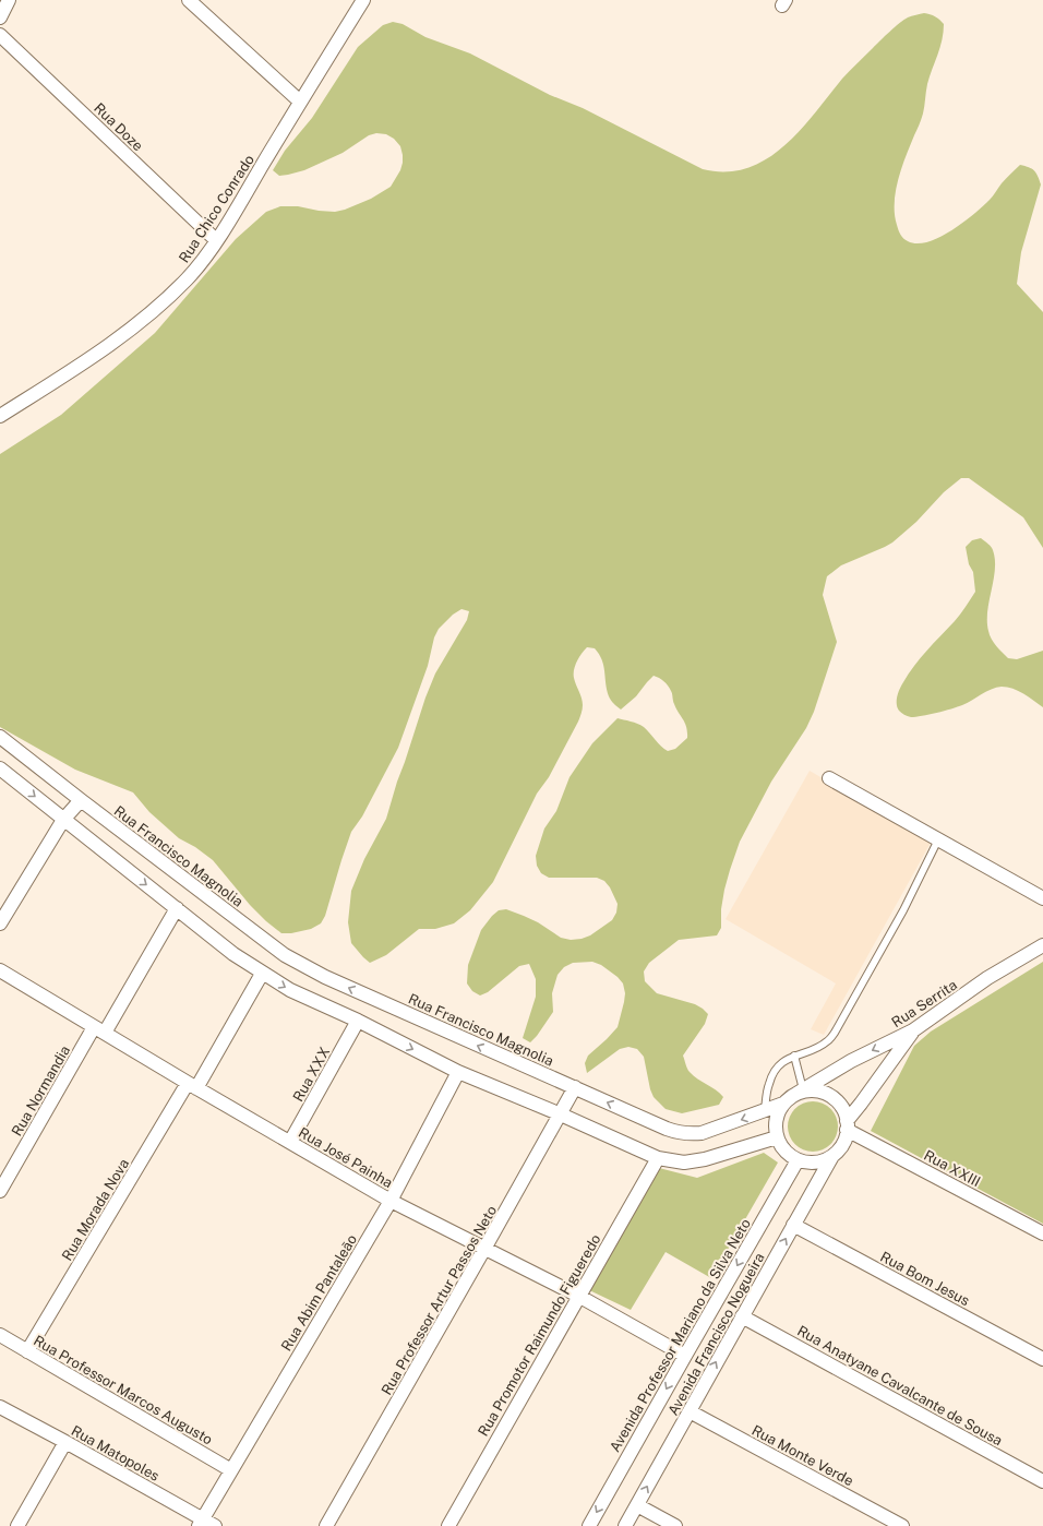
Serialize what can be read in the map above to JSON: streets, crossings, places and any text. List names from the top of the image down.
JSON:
{
  "streets": {
    "street": [
      "Rua Doze",
      "Rua Chico Conrado",
      "Rua Francisco Magnolia",
      "Rua Serrita",
      "Rua XXX",
      "Rua Normandia",
      "Rua José Painha",
      "Rua XXIII",
      "Rua Morada Nova",
      "Rua Bom Jesus",
      "Rua Abim Pantaleão",
      "Rua Professor Artur Passos Neto",
      "Avenida Francisco Nogueira",
      "Rua Promotor Raimundo Figueredo",
      "Avenida Professor Mariano da Silva Neto",
      "Rua Anatyane Cavalcante de Sousa",
      "Rua Professor Marcos Augusto",
      "Rua Matopoles",
      "Rua Monte Verde"
    ]
  },
  "crossings": [
    ["Rua Doze", "Rua Chico Conrado"],
    ["Rua Francisco Magnolia", "Rua Serrita"],
    ["Rua Francisco Magnolia", "Rua XXIII"],
    ["Rua Francisco Magnolia", "Rua Professor Artur Passos Neto"],
    ["Rua Francisco Magnolia", "Avenida Francisco Nogueira"],
    ["Rua Francisco Magnolia", "Avenida Professor Mariano da Silva Neto"],
    ["Rua Serrita", "Rua XXIII"],
    ["Rua Serrita", "Avenida Francisco Nogueira"],
    ["Rua Serrita", "Avenida Professor Mariano da Silva Neto"],
    ["Rua XXX", "Rua José Painha"],
    ["Rua Normandia", "Rua José Painha"],
    ["Rua José Painha", "Rua Morada Nova"],
    ["Rua José Painha", "Rua Abim Pantaleão"],
    ["Rua José Painha", "Rua Professor Artur Passos Neto"],
    ["Rua José Painha", "Rua Promotor Raimundo Figueredo"],
    ["Rua José Painha", "Avenida Professor Mariano da Silva Neto"],
    ["Rua XXIII", "Avenida Francisco Nogueira"],
    ["Rua XXIII", "Avenida Professor Mariano da Silva Neto"],
    ["Rua Morada Nova", "Rua Professor Marcos Augusto"],
    ["Rua Bom Jesus", "Avenida Francisco Nogueira"],
    ["Rua Abim Pantaleão", "Rua Professor Marcos Augusto"],
    ["Rua Abim Pantaleão", "Rua Matopoles"],
    ["Avenida Francisco Nogueira", "Avenida Professor Mariano da Silva Neto"],
    ["Avenida Francisco Nogueira", "Rua Anatyane Cavalcante de Sousa"],
    ["Avenida Francisco Nogueira", "Rua Monte Verde"]
  ],
  "one_way": ["Rua Serrita", "Avenida Francisco Nogueira", "Avenida Professor Mariano da Silva Neto"]
}
